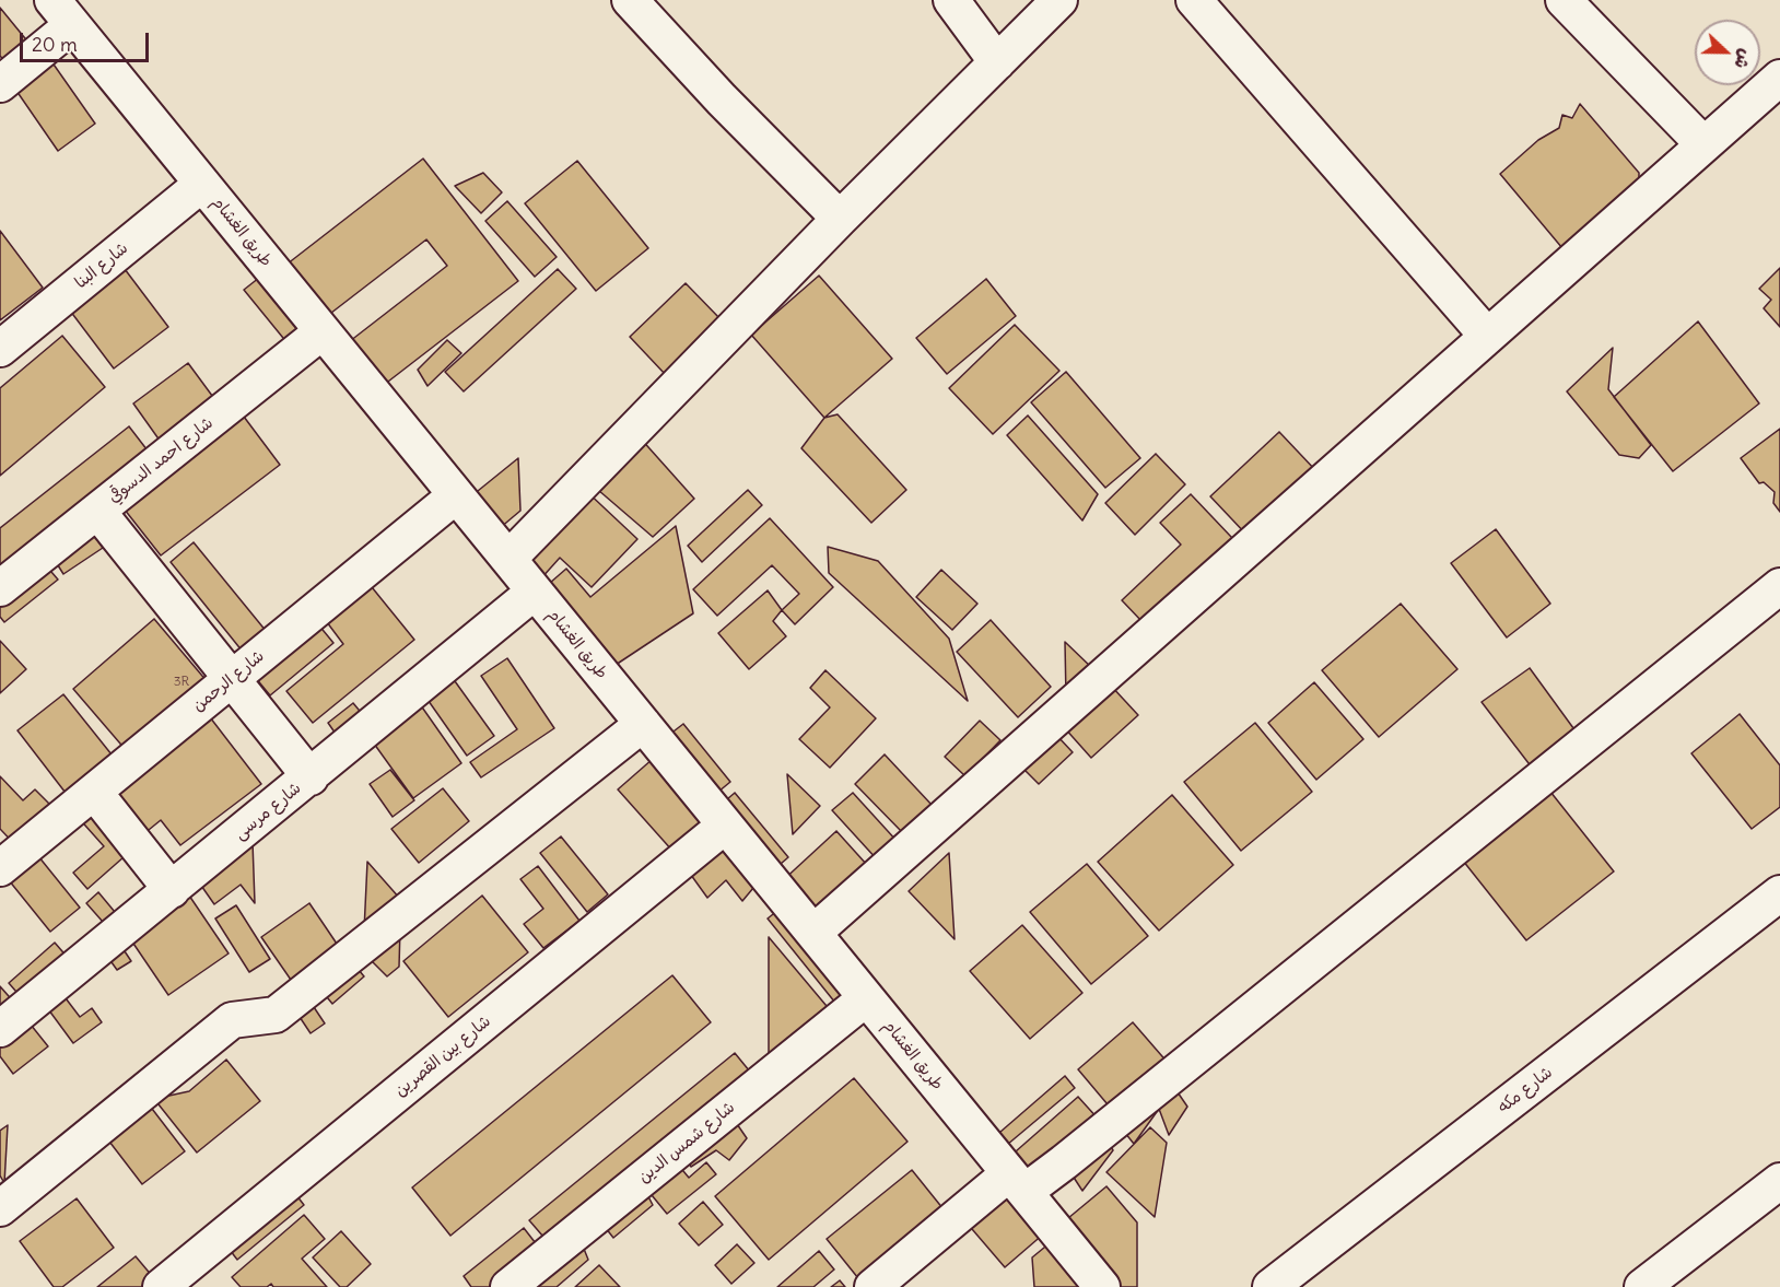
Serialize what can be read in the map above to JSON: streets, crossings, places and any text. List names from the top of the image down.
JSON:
{
  "streets": {
    "street": [
      "طريق الغشام",
      "شارع البنا",
      "شارع احمد الدسوقي",
      "شارع الرحمن",
      "شارع مرسى",
      "شارع بين القصرين",
      "شارع مكه",
      "شارع شمس الدين"
    ]
  },
  "crossings": [
    ["طريق الغشام", "شارع البنا"],
    ["طريق الغشام", "شارع احمد الدسوقي"],
    ["طريق الغشام", "شارع الرحمن"],
    ["طريق الغشام", "شارع مرسى"],
    ["طريق الغشام", "شارع بين القصرين"],
    ["طريق الغشام", "شارع شمس الدين"]
  ],
  "house_numbers": ["3R"],
  "scale_bar": "20 m",
  "north": "right"
}
